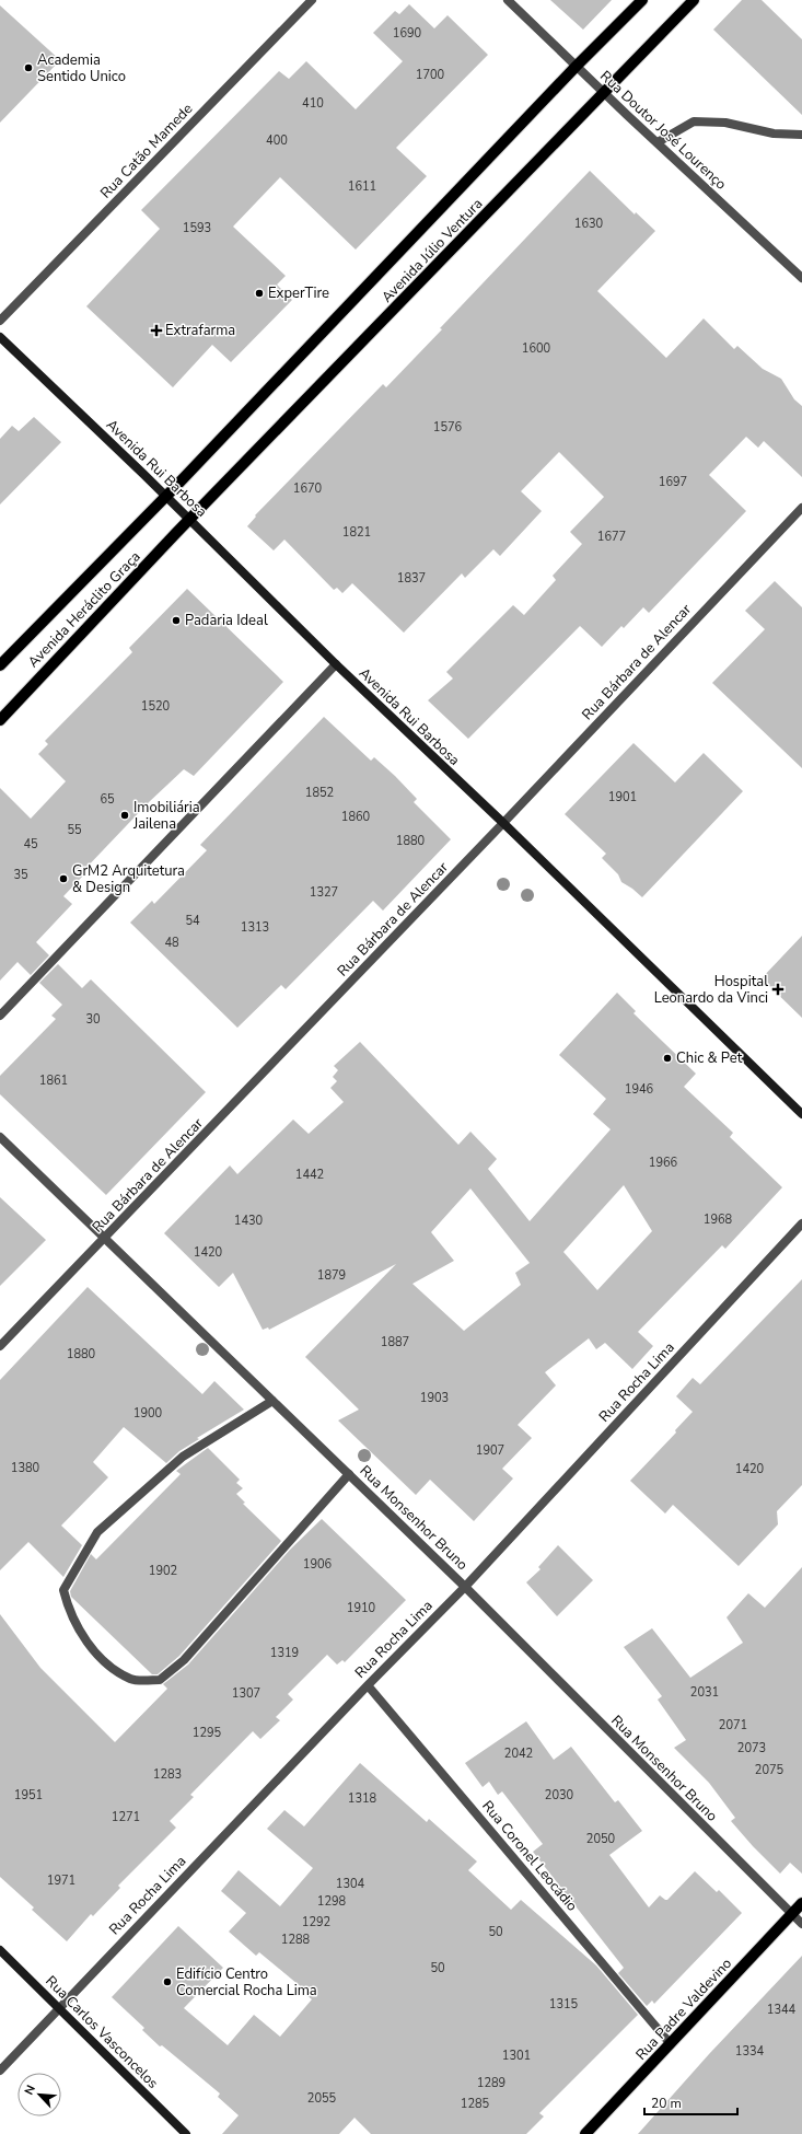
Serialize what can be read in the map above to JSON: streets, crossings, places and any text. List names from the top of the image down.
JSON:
{
  "streets": {
    "main road": [
      "Avenida Júlio Ventura",
      "Avenida Rui Barbosa",
      "Avenida Heráclito Graça",
      "Rua Padre Valdevino",
      "Rua Carlos Vasconcelos"
    ],
    "street": [
      "Rua Doutor José Lourenço",
      "Rua Catão Mamede",
      "Rua Bárbara de Alencar",
      "Rua Rocha Lima",
      "Rua Monsenhor Bruno",
      "Rua Coronel Leocádio"
    ]
  },
  "crossings": [
    ["Rua Doutor José Lourenço", "Avenida Júlio Ventura"],
    ["Avenida Júlio Ventura", "Avenida Rui Barbosa"],
    ["Avenida Júlio Ventura", "Avenida Heráclito Graça"],
    ["Avenida Rui Barbosa", "Avenida Heráclito Graça"],
    ["Avenida Rui Barbosa", "Rua Bárbara de Alencar"],
    ["Rua Bárbara de Alencar", "Rua Monsenhor Bruno"],
    ["Rua Rocha Lima", "Rua Monsenhor Bruno"],
    ["Rua Rocha Lima", "Rua Coronel Leocádio"],
    ["Rua Rocha Lima", "Rua Carlos Vasconcelos"],
    ["Rua Monsenhor Bruno", "Rua Padre Valdevino"],
    ["Rua Coronel Leocádio", "Rua Padre Valdevino"]
  ],
  "places": {
    "other": [
      "Academia Sentido Unico",
      "ExperTire",
      "Padaria Ideal",
      "Imobiliária Jailena",
      "GrM2 Arquitetura & Design",
      "Chic & Pet",
      "Edifício Centro Comercial Rocha Lima"
    ],
    "health": ["Extrafarma", "Hospital Leonardo da Vinci"]
  },
  "house_numbers": [
    "1690",
    "1700",
    "410",
    "400",
    "1611",
    "1630",
    "1593",
    "1600",
    "1576",
    "1697",
    "1670",
    "1821",
    "1677",
    "1837",
    "1520",
    "1852",
    "1901",
    "65",
    "1860",
    "55",
    "1880",
    "45",
    "35",
    "1327",
    "54",
    "1313",
    "48",
    "30",
    "1861",
    "1946",
    "1966",
    "1442",
    "1968",
    "1430",
    "1420",
    "1879",
    "1887",
    "1880",
    "1903",
    "1900",
    "1907",
    "1380",
    "1420",
    "1906",
    "1902",
    "1910",
    "1319",
    "2031",
    "1307",
    "2071",
    "1295",
    "2073",
    "2042",
    "2075",
    "1283",
    "1951",
    "2030",
    "1318",
    "1271",
    "2050",
    "1971",
    "1304",
    "1298",
    "1292",
    "50",
    "1288",
    "50",
    "1315",
    "1344",
    "1334",
    "1301",
    "1289",
    "2055",
    "1285"
  ],
  "scale_bar": "20 m",
  "north": "top left"
}
